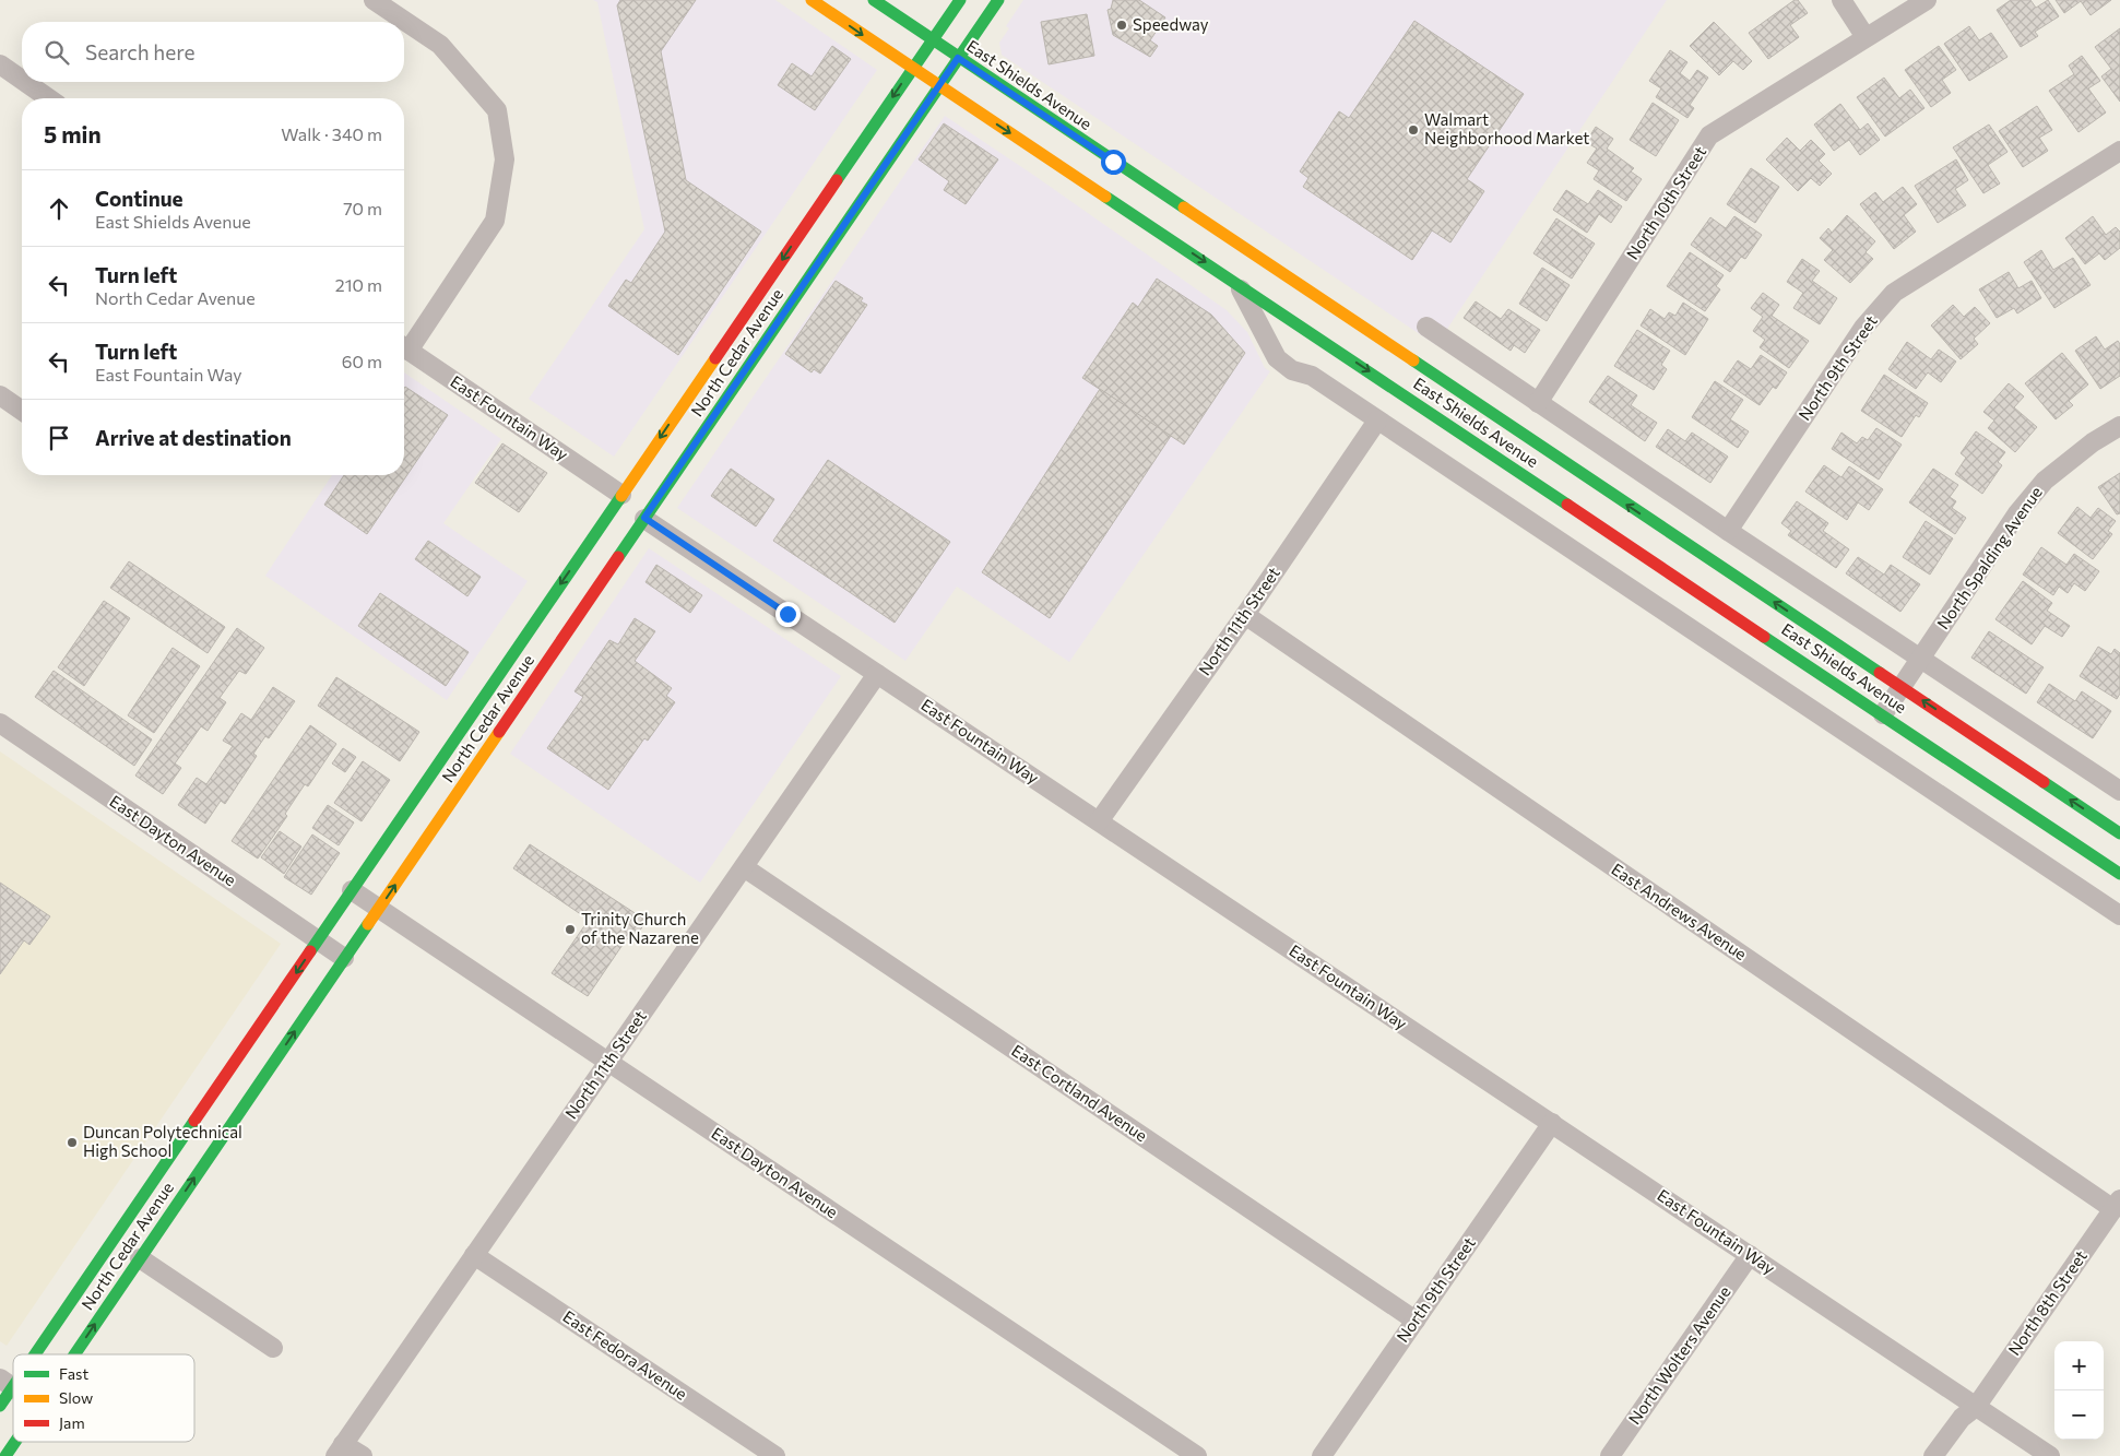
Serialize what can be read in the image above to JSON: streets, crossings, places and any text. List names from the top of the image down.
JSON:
{
  "streets": {
    "main road": ["East Shields Avenue", "North Cedar Avenue"],
    "street": [
      "North 10th Street",
      "North 9th Street",
      "East Fountain Way",
      "North Spalding Avenue",
      "North 11th Street",
      "East Dayton Avenue",
      "East Andrews Avenue",
      "East Cortland Avenue",
      "North 8th Street",
      "East Fedora Avenue",
      "North Wolters Avenue"
    ]
  },
  "crossings": [
    ["East Shields Avenue", "North Cedar Avenue"],
    ["East Shields Avenue", "North Spalding Avenue"],
    ["North Cedar Avenue", "East Fountain Way"],
    ["North Cedar Avenue", "East Dayton Avenue"],
    ["North 9th Street", "East Fountain Way"],
    ["North 9th Street", "East Cortland Avenue"],
    ["East Fountain Way", "North 11th Street"],
    ["East Fountain Way", "North 8th Street"],
    ["East Fountain Way", "North Wolters Avenue"],
    ["North 11th Street", "East Dayton Avenue"],
    ["North 11th Street", "East Andrews Avenue"],
    ["North 11th Street", "East Cortland Avenue"],
    ["North 11th Street", "East Fedora Avenue"],
    ["East Andrews Avenue", "North 8th Street"]
  ],
  "places": [
    "Speedway",
    "Walmart Neighborhood Market",
    "Trinity Church of the Nazarene",
    "Duncan Polytechnical High School"
  ],
  "legend": ["Fast", "Slow", "Jam"],
  "page": {
    "search": "Search here",
    "heading": ["5 min", "Walk · 340 m"],
    "list": [
      ["Continue", "East Shields Avenue", "70 m"],
      ["Turn left", "North Cedar Avenue", "210 m"],
      ["Turn left", "East Fountain Way", "60 m"],
      "Arrive at destination"
    ],
    "map_buttons": ["+", "−"]
  }
}
